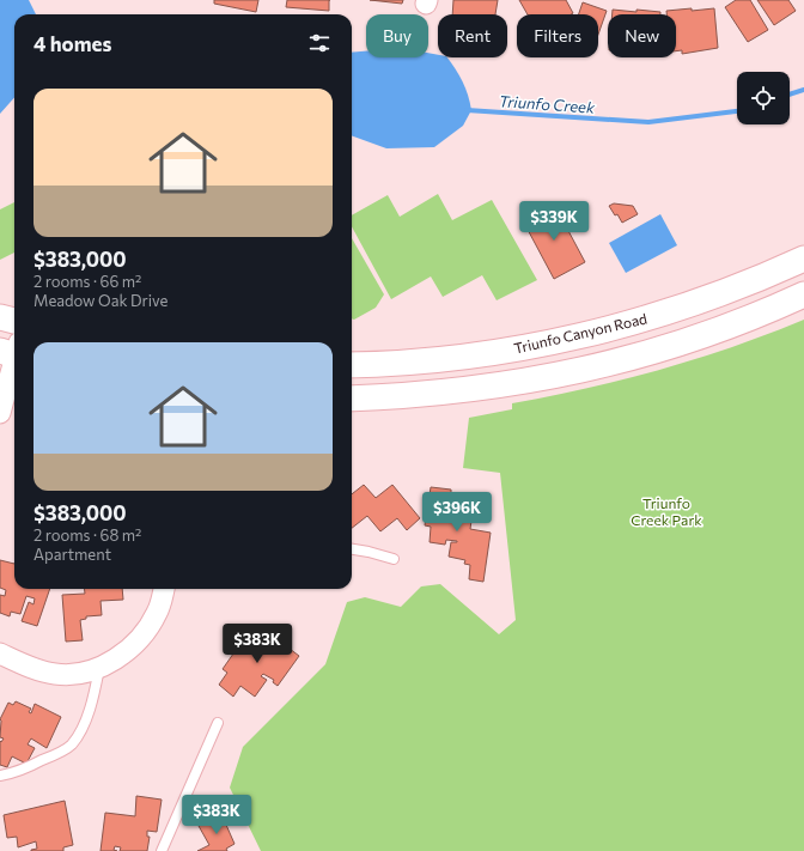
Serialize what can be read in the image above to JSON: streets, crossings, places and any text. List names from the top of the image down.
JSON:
{
  "streets": {
    "street": ["Triunfo Canyon Road"]
  },
  "water": ["Triunfo Creek"],
  "parks": ["Triunfo Creek Park"],
  "page": {
    "chip": [
      "Buy",
      "Rent",
      "Filters",
      "New"
    ],
    "heading": "4 homes",
    "list": [
      {
        "name": "$383,000",
        "note": "2 rooms · 66 m² · Meadow Oak Drive"
      },
      {
        "name": "$383,000",
        "note": "2 rooms · 68 m² · Apartment"
      }
    ],
    "price": [
      "$339K",
      "$396K",
      "$383K",
      "$383K"
    ]
  }
}
